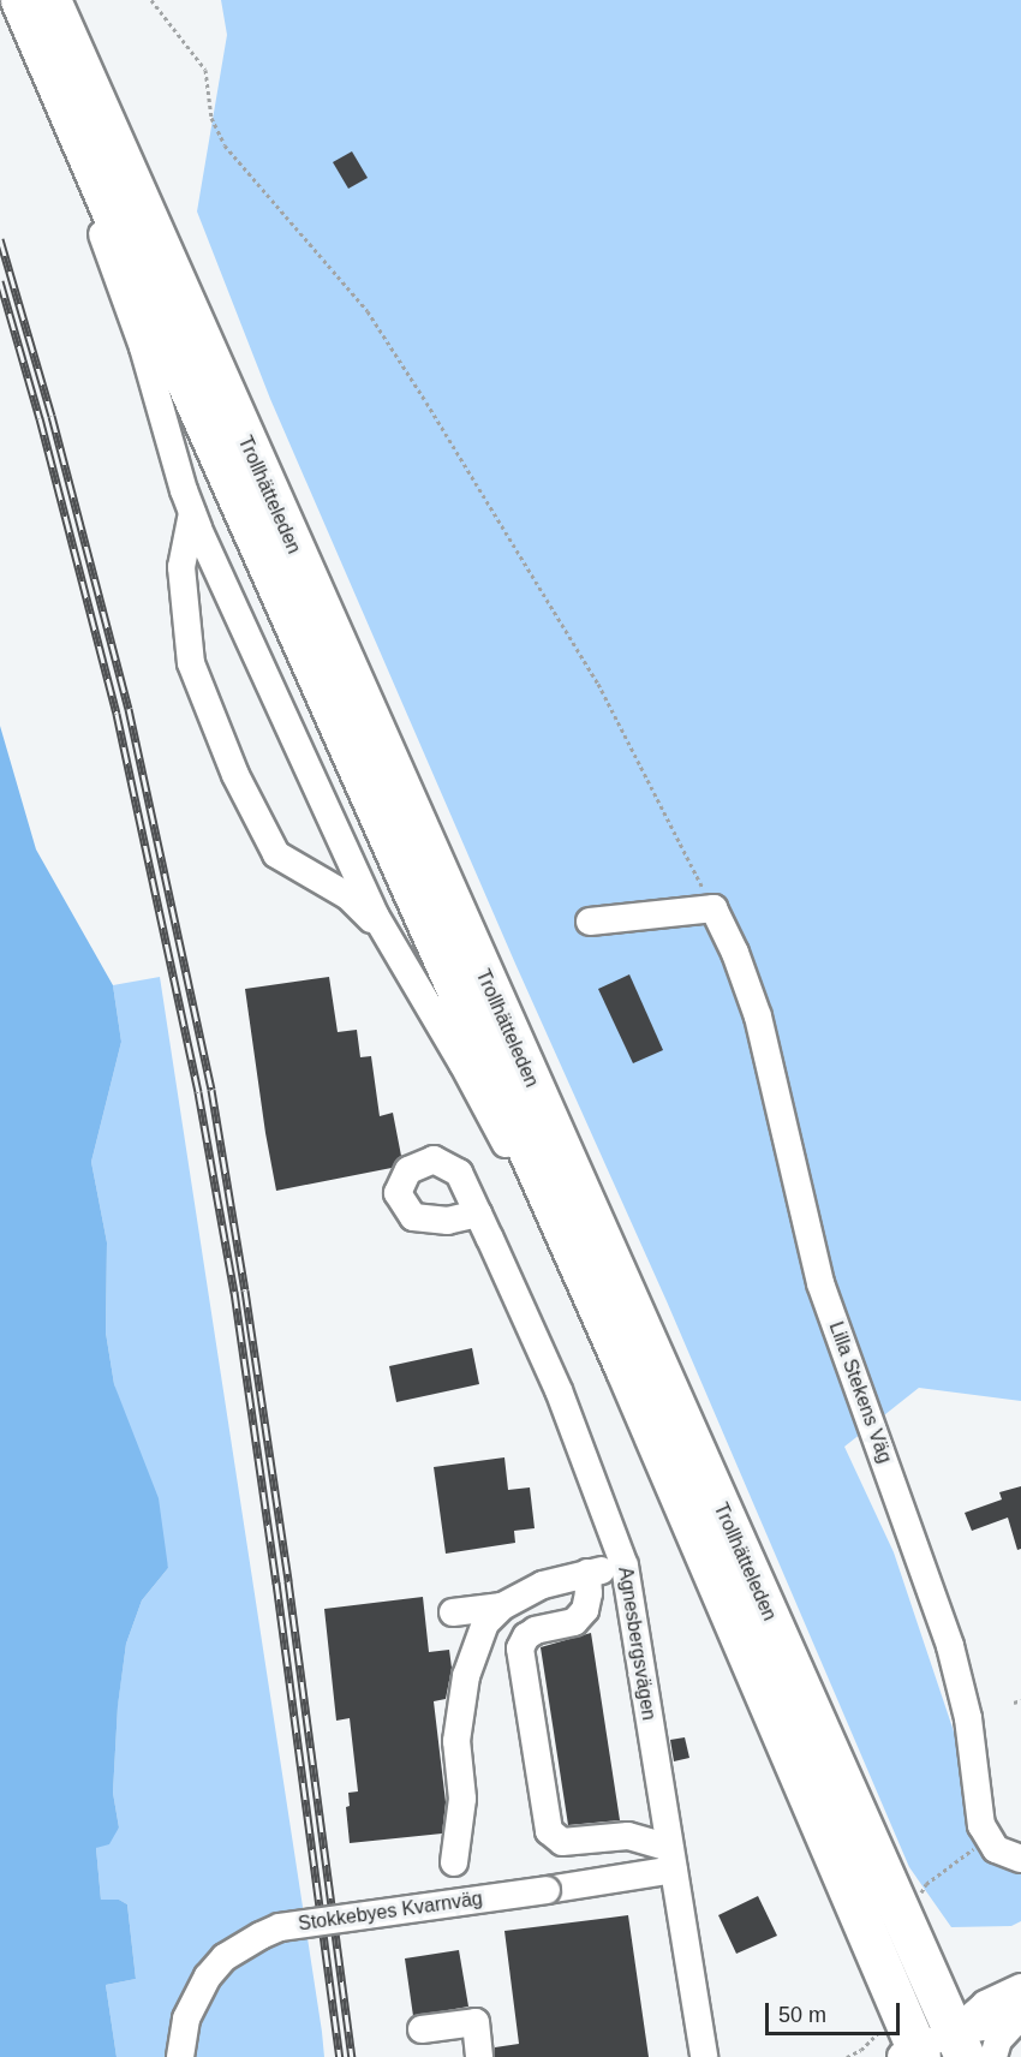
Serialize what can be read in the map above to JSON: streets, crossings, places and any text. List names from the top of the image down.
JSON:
{
  "streets": {
    "highway": ["Trollhätteleden"],
    "street": ["Lilla Stekens Väg", "Agnesbergsvägen", "Stokkebyes Kvarnväg"]
  },
  "crossings": [
    ["Agnesbergsvägen", "Stokkebyes Kvarnväg"]
  ],
  "scale_bar": "50 m"
}
